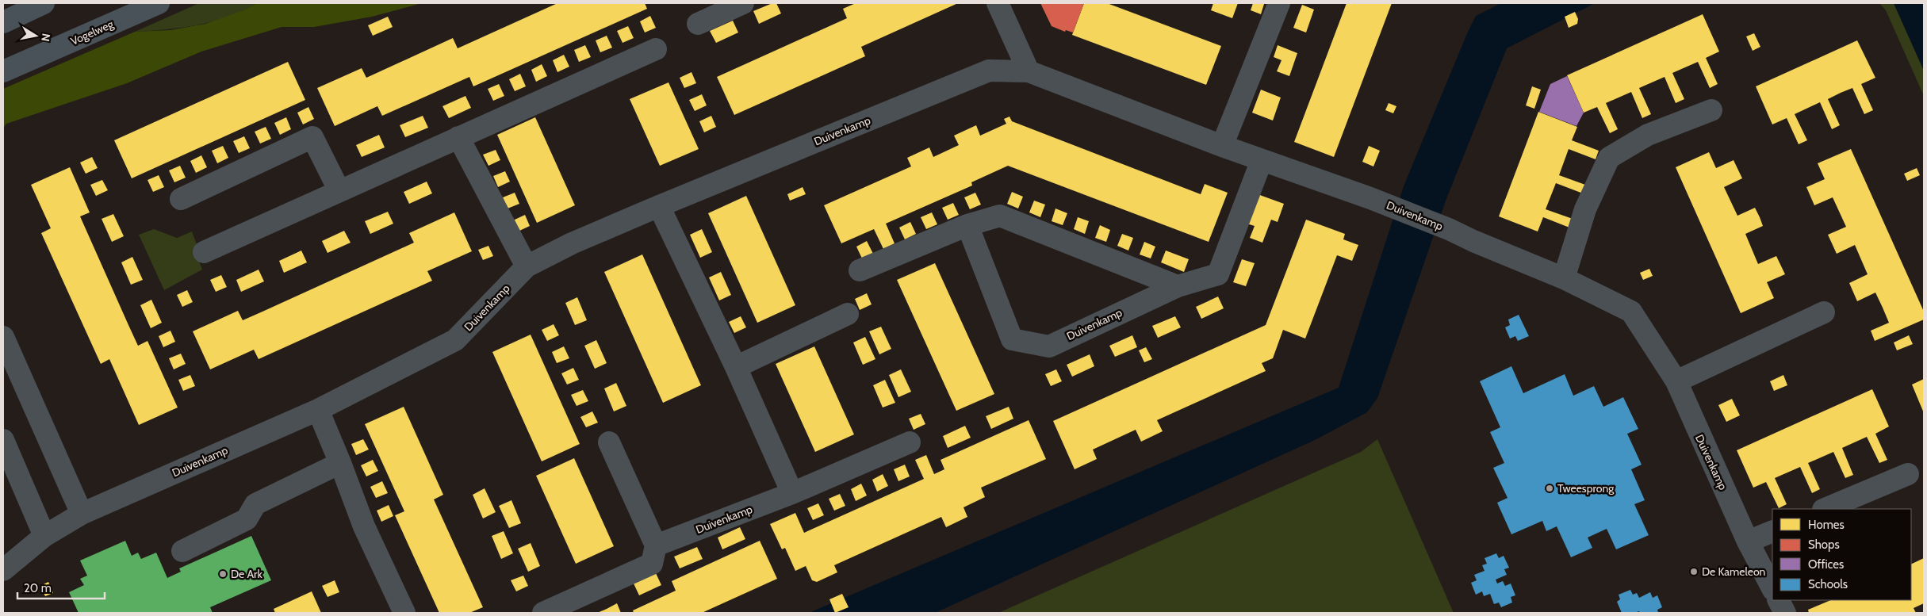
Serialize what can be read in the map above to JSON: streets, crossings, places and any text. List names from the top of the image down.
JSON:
{
  "streets": {
    "street": ["Vogelweg", "Duivenkamp"]
  },
  "places": ["Tweesprong", "De Kameleon", "De Ark"],
  "legend": [
    "Homes",
    "Shops",
    "Offices",
    "Schools"
  ],
  "scale_bar": "20 m",
  "north": "right"
}
